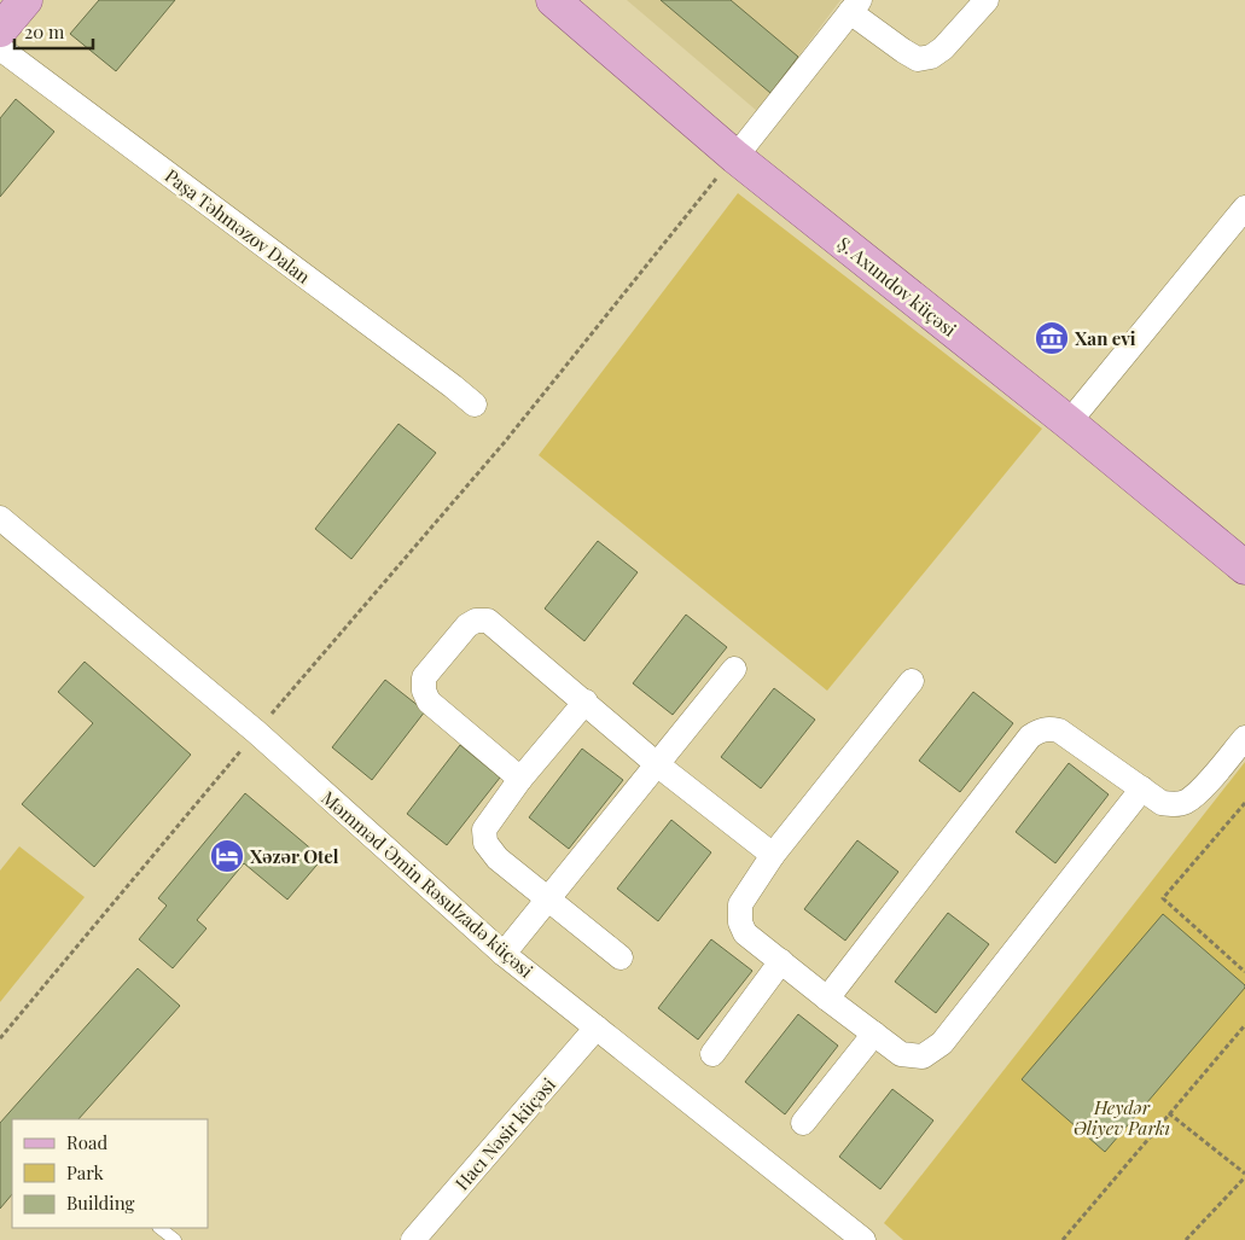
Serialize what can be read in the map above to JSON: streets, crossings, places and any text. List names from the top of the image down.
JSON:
{
  "streets": {
    "main road": ["Ş. Axundov küçəsi"],
    "street": ["Paşa Təhməzov Dalan", "Məmməd Əmin Rəsulzadə küçəsi", "Hacı Nəsir küçəsi"]
  },
  "crossings": [
    ["Məmməd Əmin Rəsulzadə küçəsi", "Hacı Nəsir küçəsi"]
  ],
  "parks": ["Heydər Əliyev Parkı"],
  "places": {
    "museum": ["Xan evi"],
    "hotel": ["Xəzər Otel"]
  },
  "legend": ["Road", "Park", "Building"],
  "scale_bar": "20 m"
}
